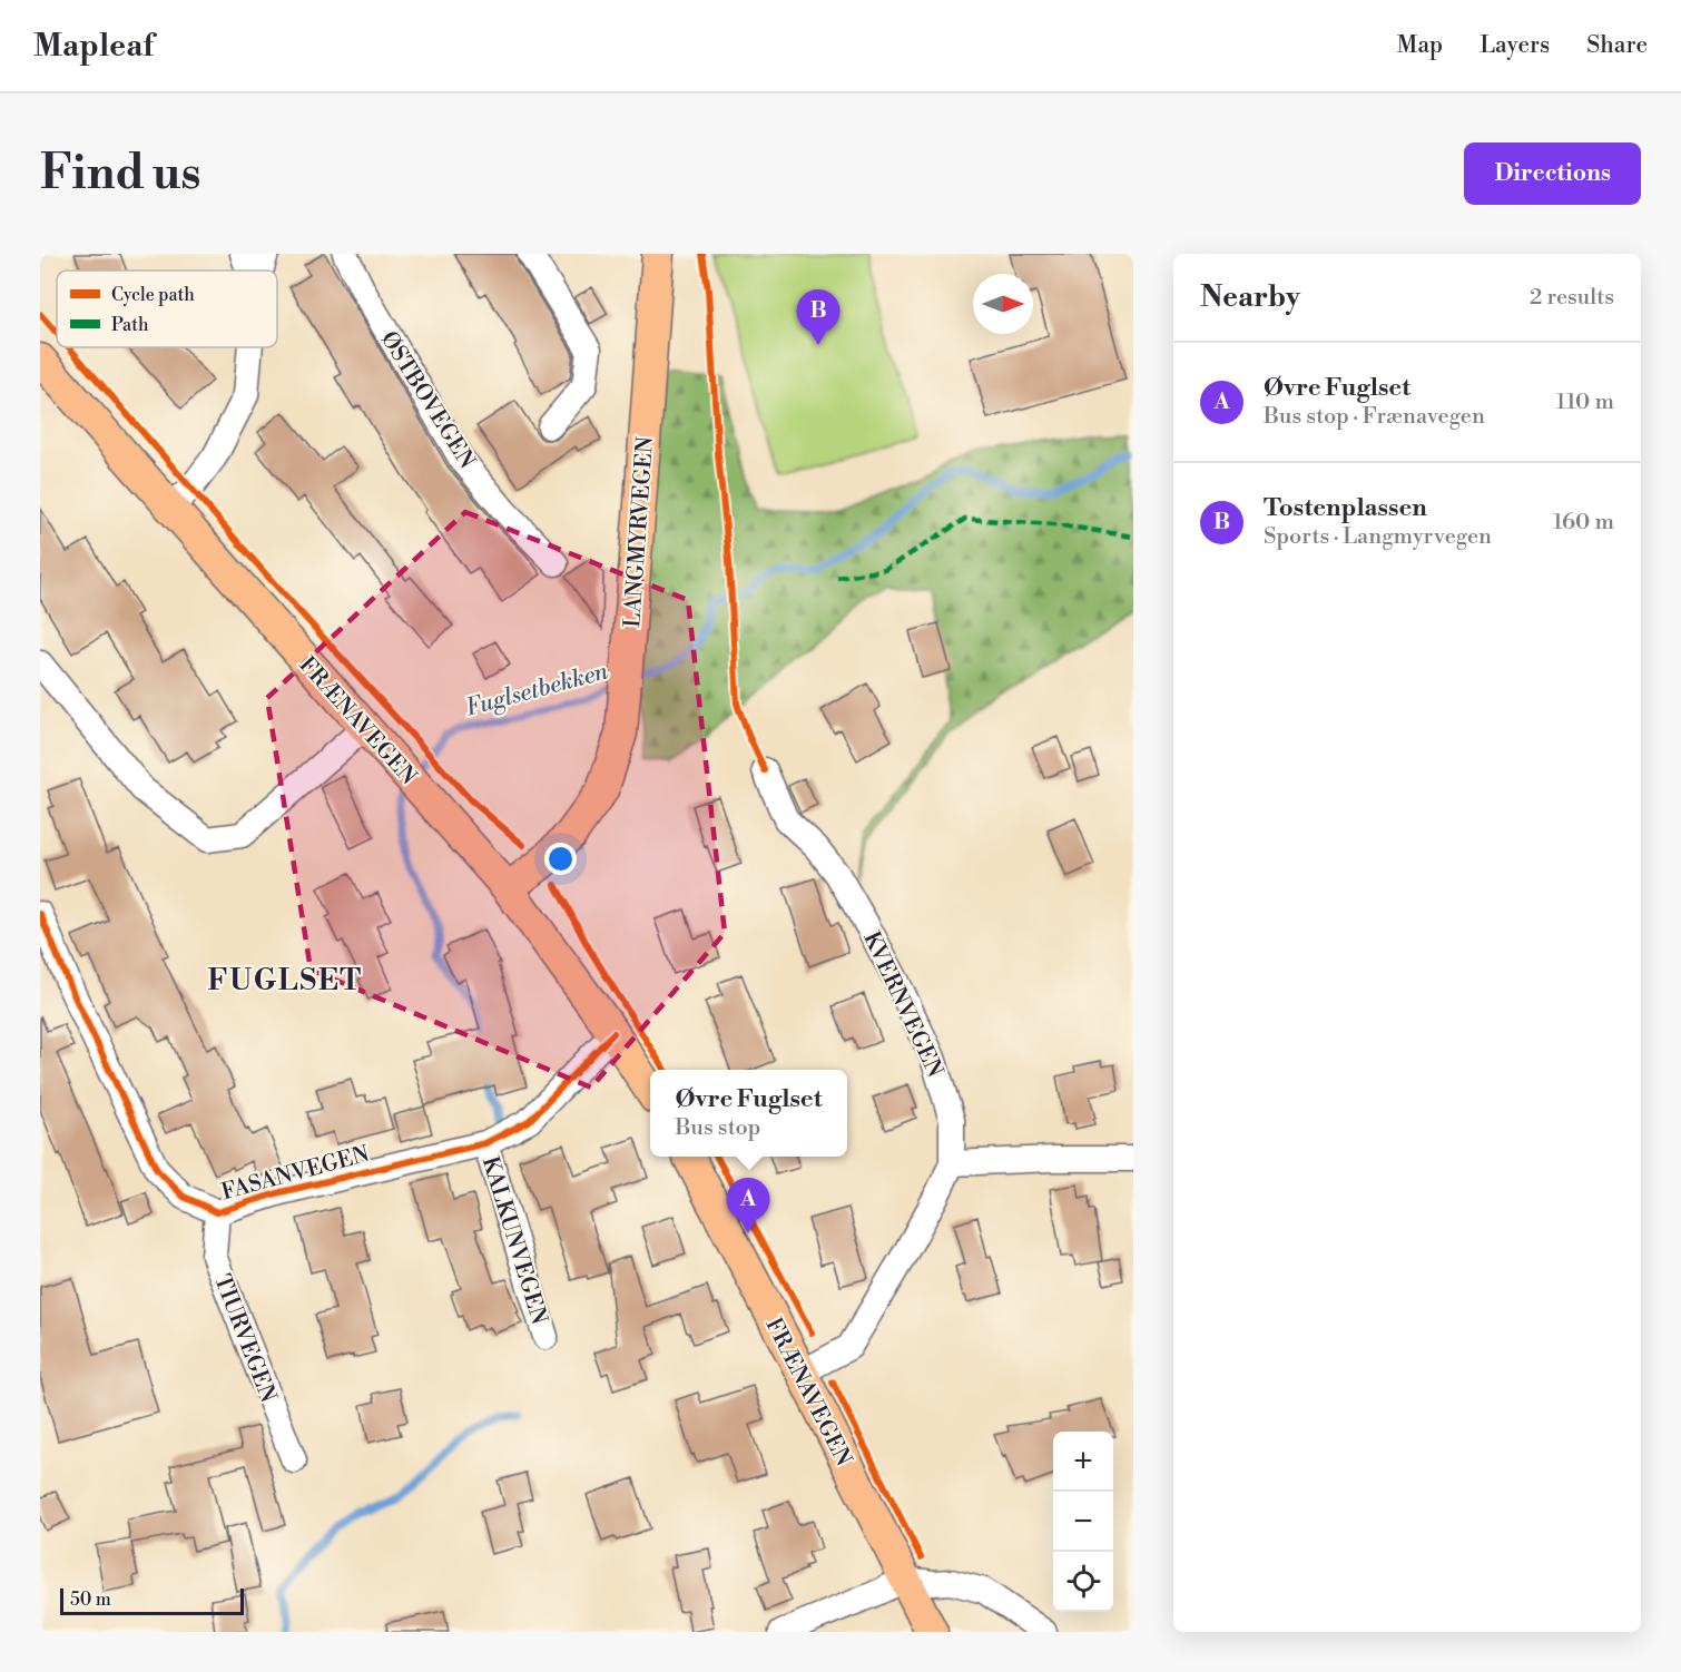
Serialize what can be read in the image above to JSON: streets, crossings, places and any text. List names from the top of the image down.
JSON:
{
  "streets": {
    "main road": ["LANGMYRVEGEN", "FRÆNAVEGEN"],
    "street": [
      "ØSTBOVEGEN",
      "KVERNVEGEN",
      "FASANVEGEN",
      "KALKUNVEGEN",
      "TIURVEGEN"
    ]
  },
  "crossings": [
    ["LANGMYRVEGEN", "FRÆNAVEGEN"],
    ["FRÆNAVEGEN", "KVERNVEGEN"],
    ["FRÆNAVEGEN", "FASANVEGEN"],
    ["FASANVEGEN", "KALKUNVEGEN"],
    ["FASANVEGEN", "TIURVEGEN"]
  ],
  "districts": ["FUGLSET"],
  "water": ["Fuglsetbekken"],
  "legend": ["Cycle path", "Path"],
  "scale_bar": "50 m",
  "north": "right",
  "page": {
    "header": "Mapleaf",
    "nav": ["Map", "Layers", "Share"],
    "buttons": "Directions",
    "title": "Find us",
    "heading": ["Nearby", "2 results"],
    "pins": ["B", "A"],
    "list": [
      {
        "mark": "A",
        "name": "Øvre Fuglset",
        "note": "Bus stop · Frænavegen",
        "value": "110 m"
      },
      {
        "mark": "B",
        "name": "Tostenplassen",
        "note": "Sports · Langmyrvegen",
        "value": "160 m"
      }
    ],
    "popup": ["Øvre Fuglset", "Bus stop"],
    "map_buttons": ["+", "−"],
    "scale": "50 m"
  }
}
